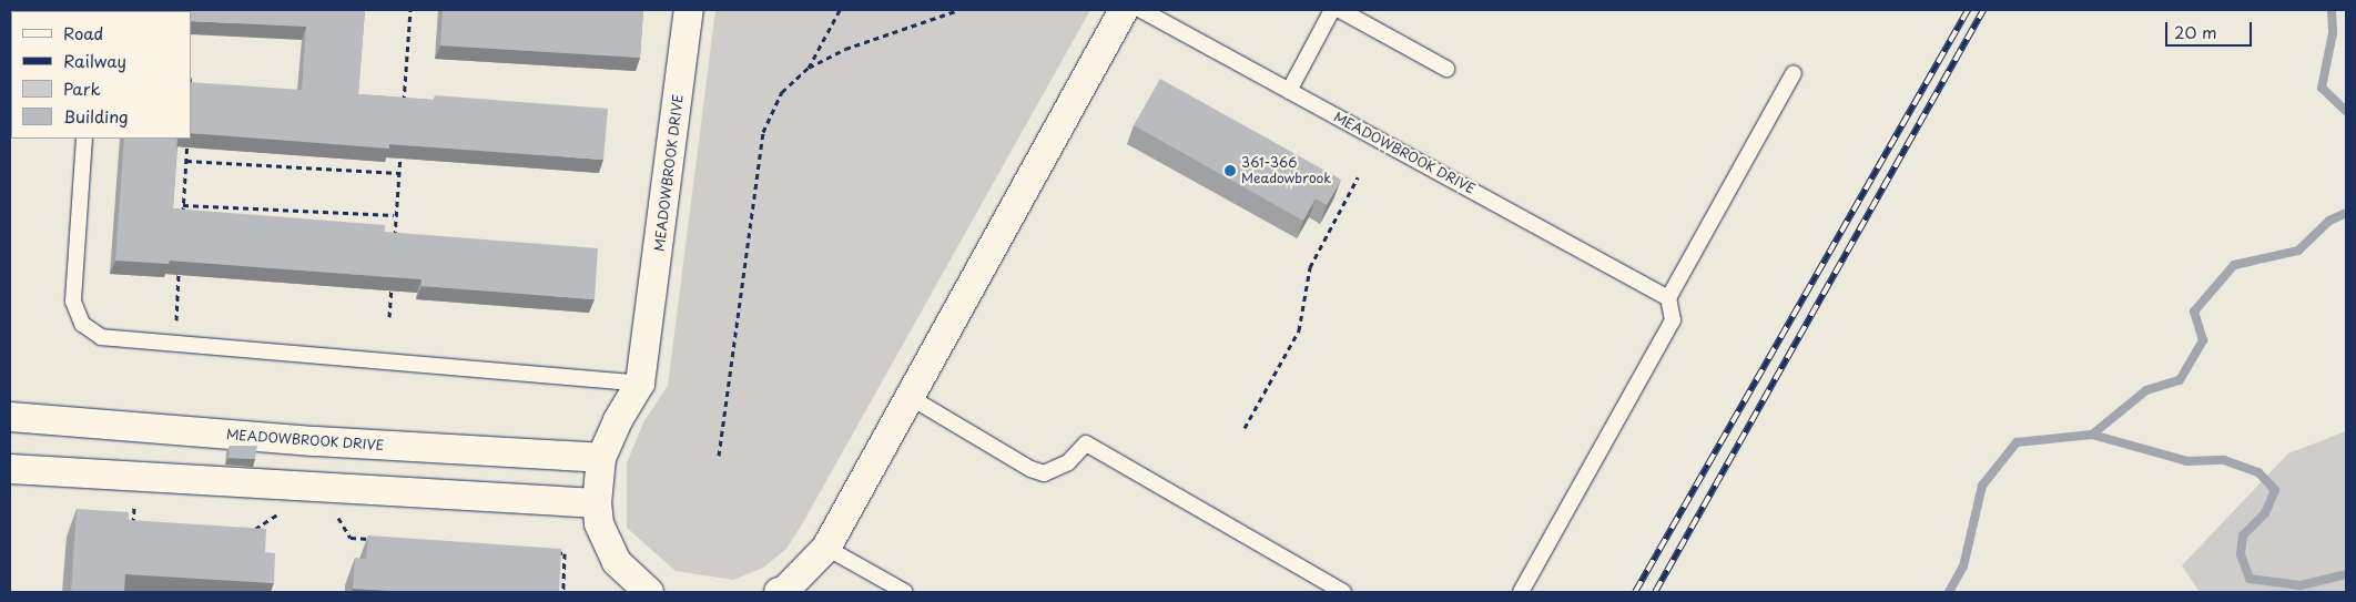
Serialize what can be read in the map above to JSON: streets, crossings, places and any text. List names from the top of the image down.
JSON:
{
  "streets": {
    "street": ["MEADOWBROOK DRIVE"]
  },
  "places": ["361-366 Meadowbrook"],
  "legend": [
    "Road",
    "Railway",
    "Park",
    "Building"
  ],
  "scale_bar": "20 m"
}
